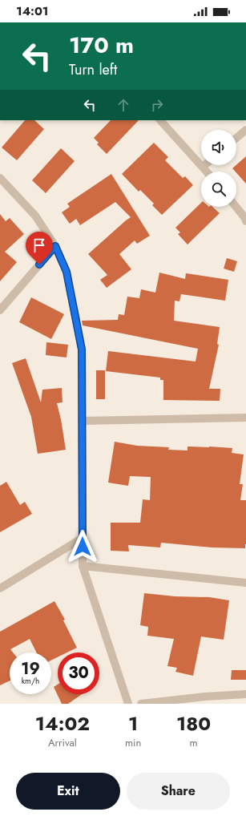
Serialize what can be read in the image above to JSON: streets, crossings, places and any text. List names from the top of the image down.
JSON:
{
  "page": {
    "status": "14:01",
    "turn": ["170 m", "Turn left"],
    "speed": "19 km/h",
    "limit": "30",
    "eta": [
      "14:02",
      "Arrival",
      "1",
      "min",
      "180",
      "m"
    ],
    "buttons": ["Exit", "Share"]
  }
}
